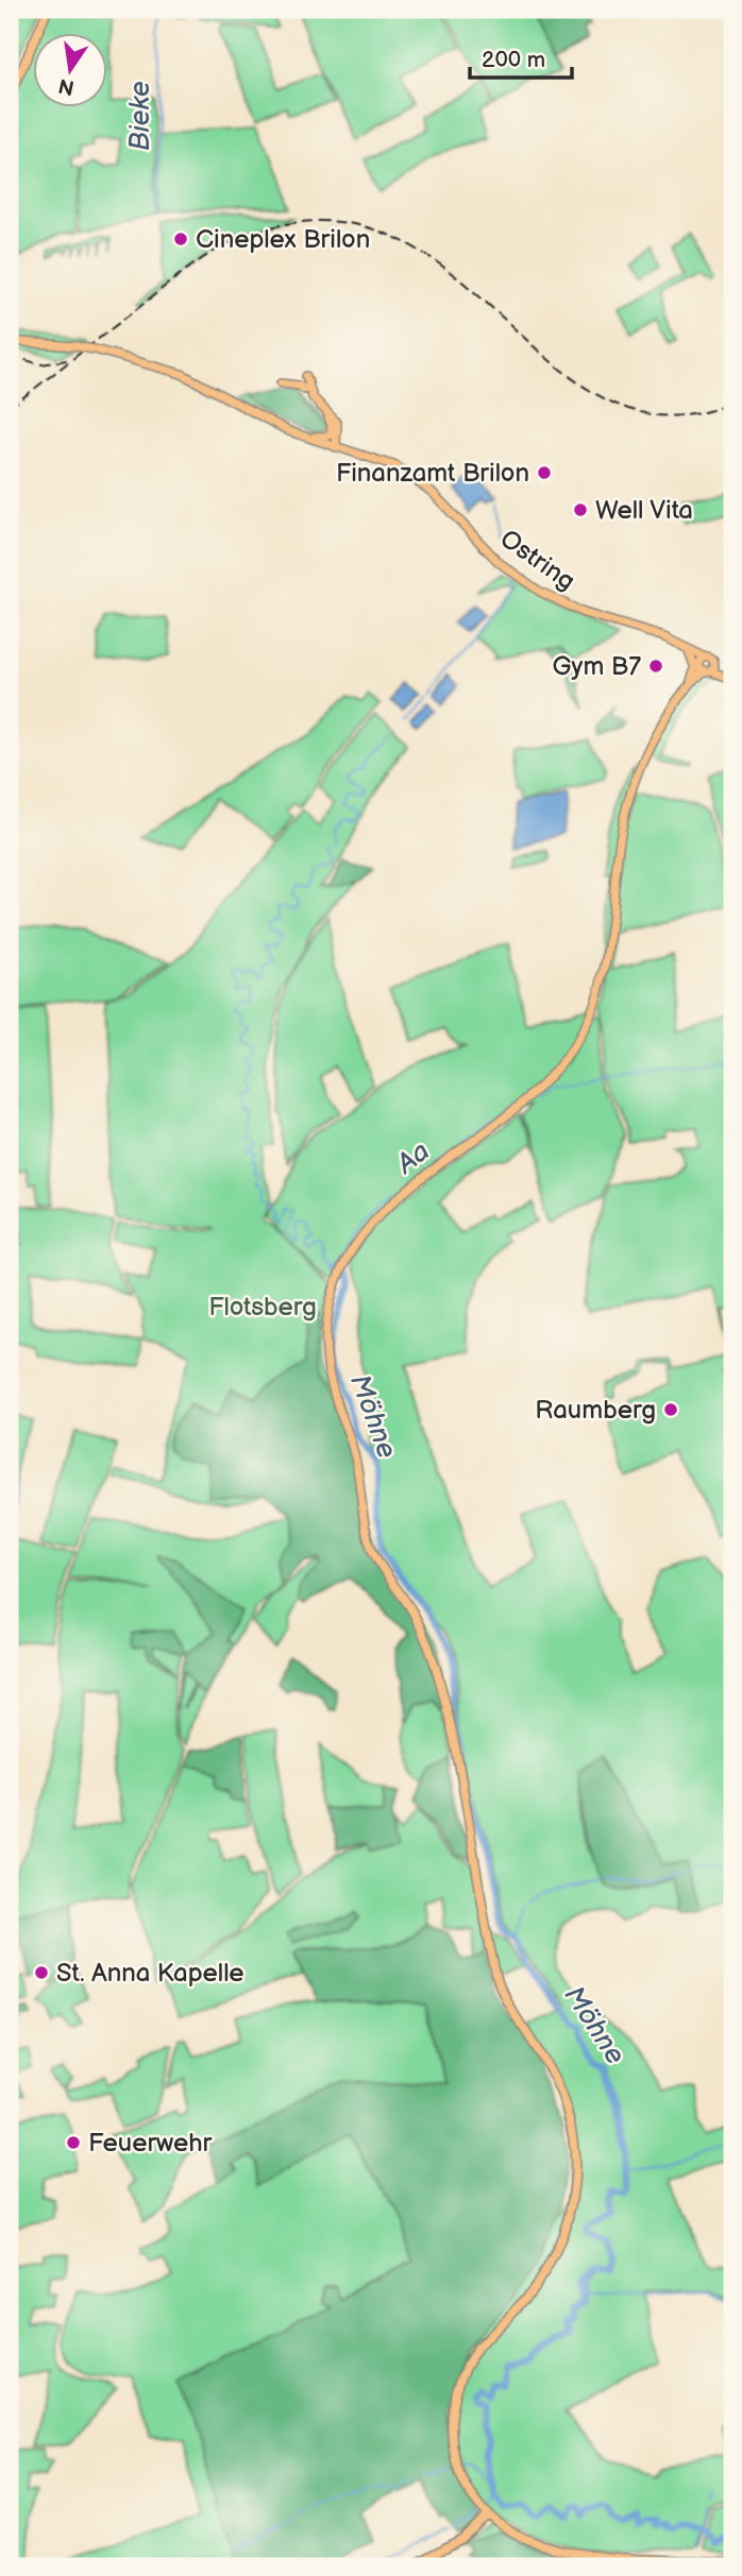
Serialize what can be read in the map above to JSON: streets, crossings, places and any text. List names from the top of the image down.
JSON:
{
  "streets": {
    "main road": ["Ostring"]
  },
  "water": ["Bieke", "Aa", "Möhne"],
  "parks": ["Flotsberg"],
  "places": [
    "Cineplex Brilon",
    "Finanzamt Brilon",
    "Well Vita",
    "Gym B7",
    "Raumberg",
    "St. Anna Kapelle",
    "Feuerwehr"
  ],
  "scale_bar": "200 m",
  "north": "bottom"
}
